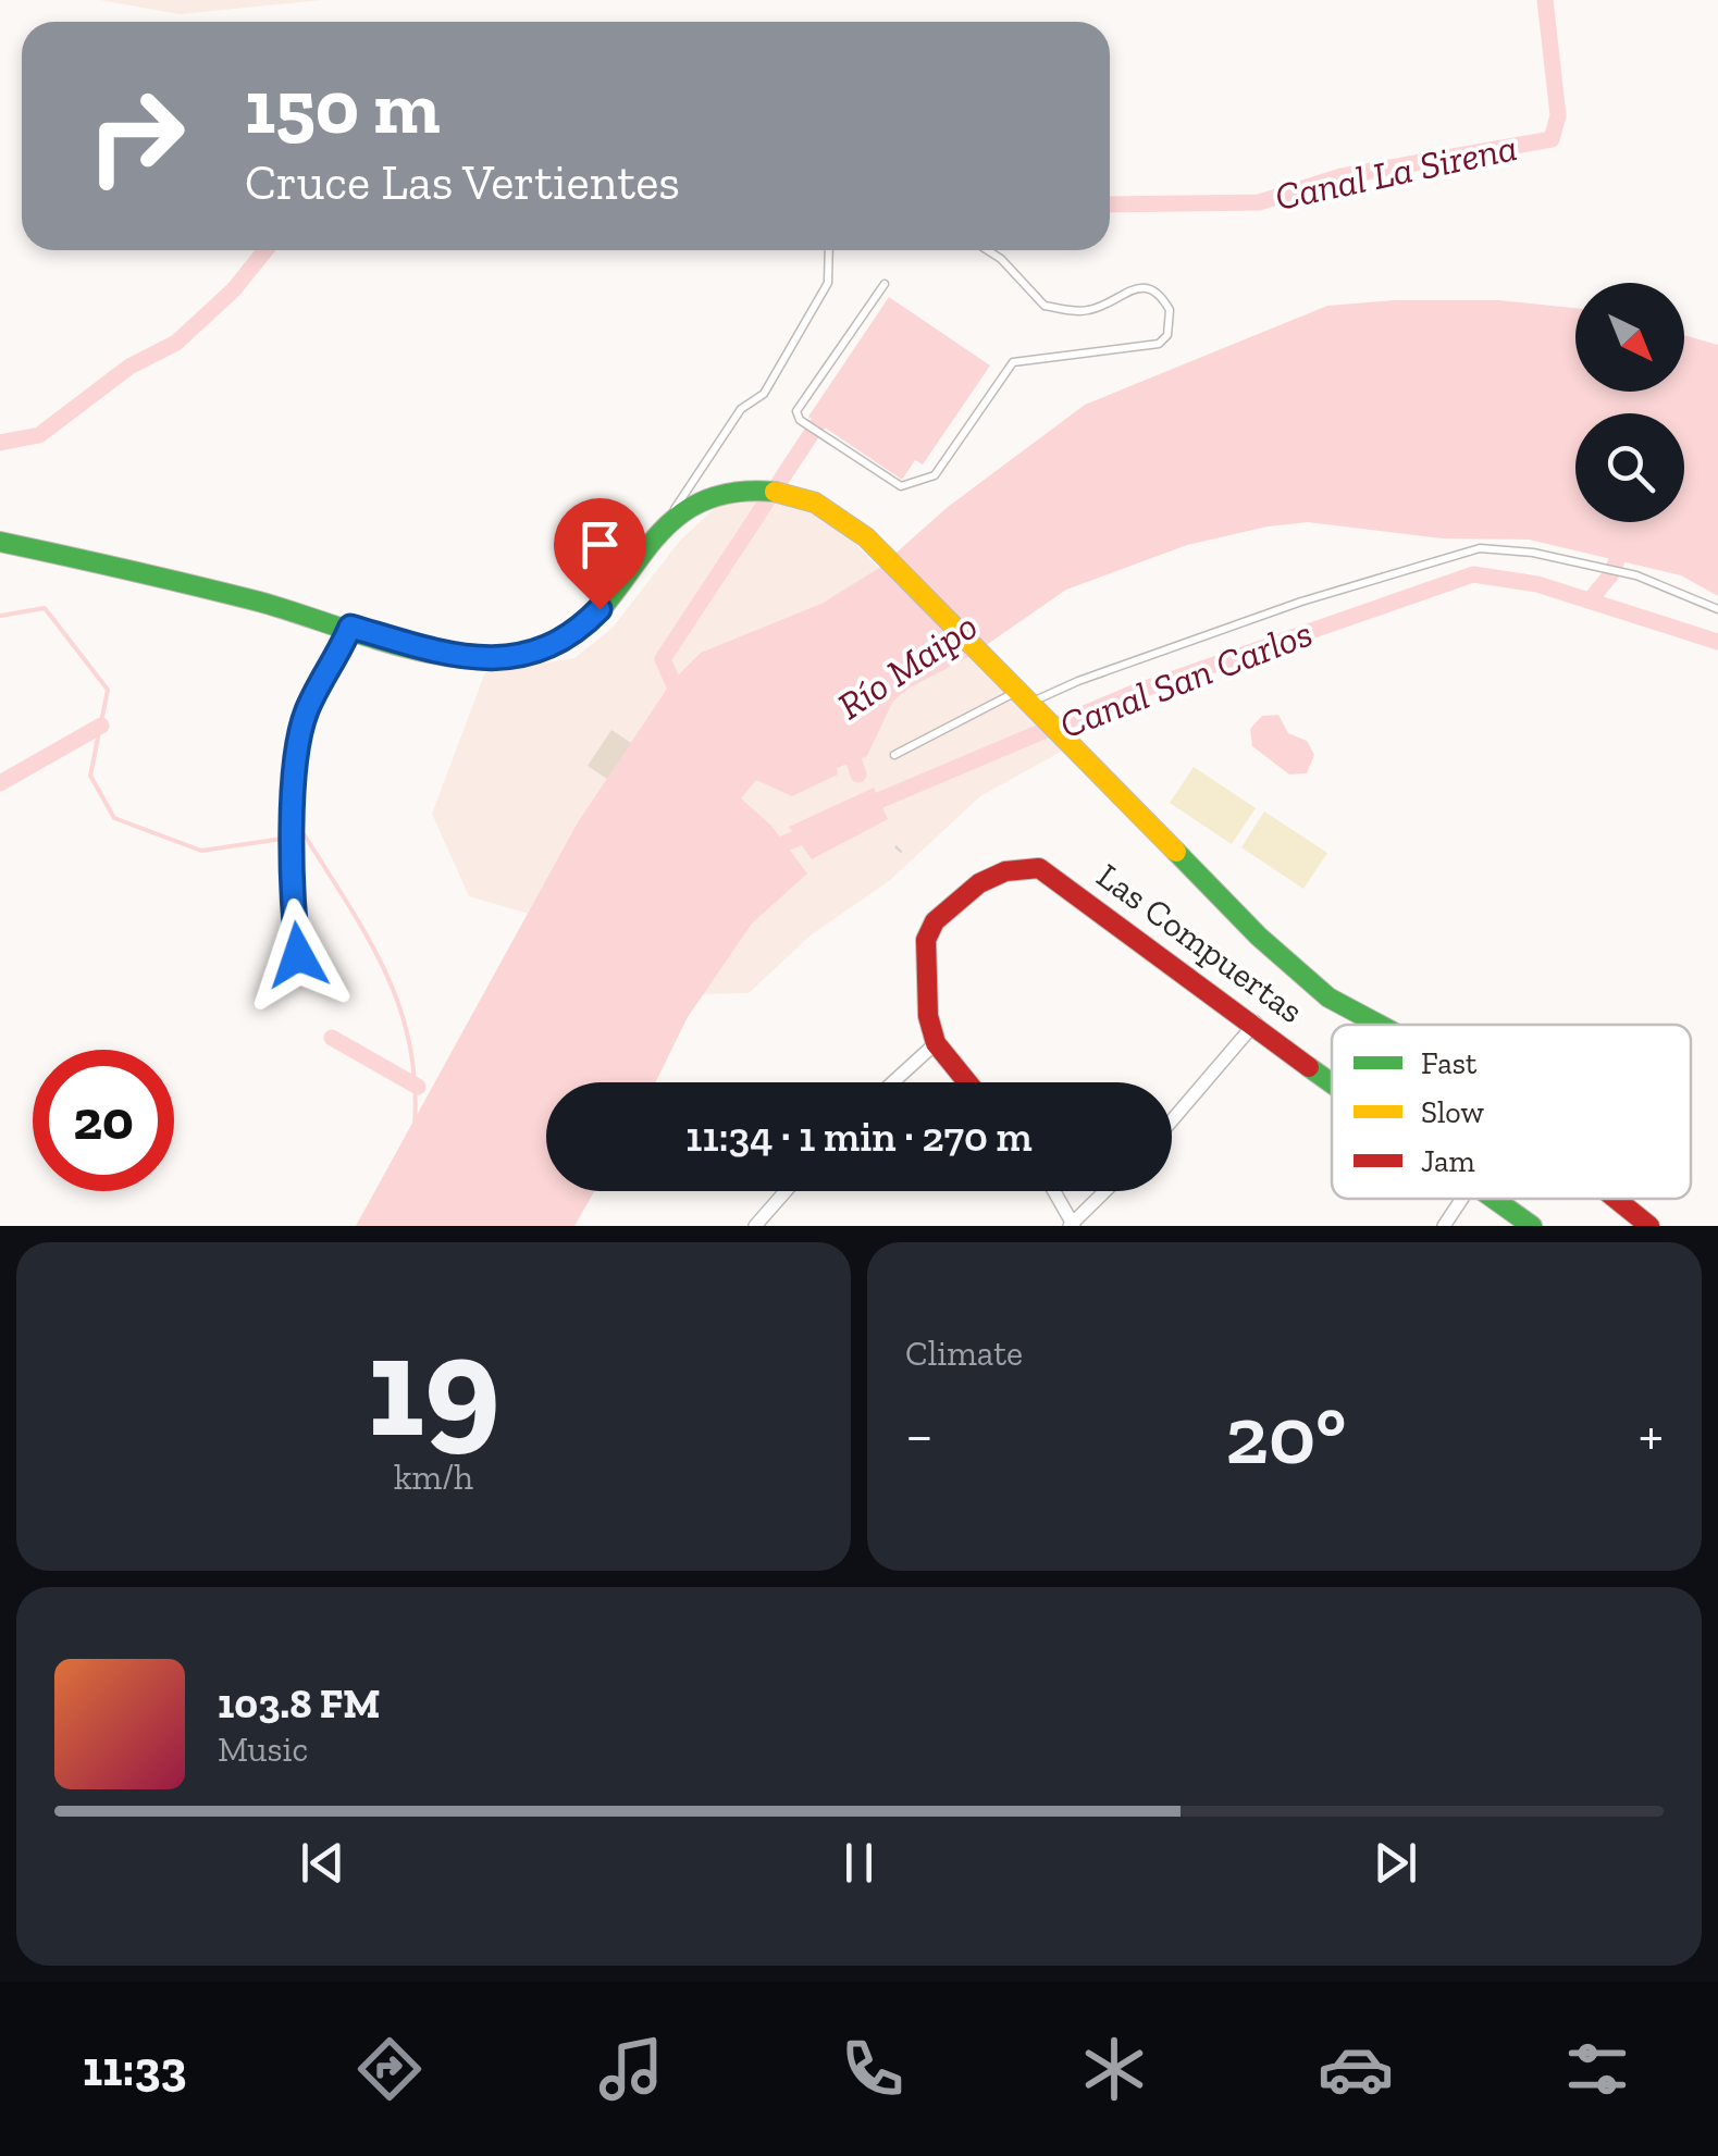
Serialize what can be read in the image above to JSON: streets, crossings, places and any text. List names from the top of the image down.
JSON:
{
  "streets": {
    "main road": ["Las Compuertas"]
  },
  "water": ["Canal La Sirena", "Río Maipo", "Canal San Carlos"],
  "legend": ["Fast", "Slow", "Jam"],
  "north": "bottom right",
  "page": {
    "turn": ["150 m", "Cruce Las Vertientes"],
    "limit": "20",
    "trip": "11:34 · 1 min · 270 m",
    "tile": [
      ["19", "km/h"],
      "Climate"
    ],
    "heat": ["−", "20°", "+"],
    "song": ["103.8 FM", "Music"],
    "tabs": "11:33"
  }
}
